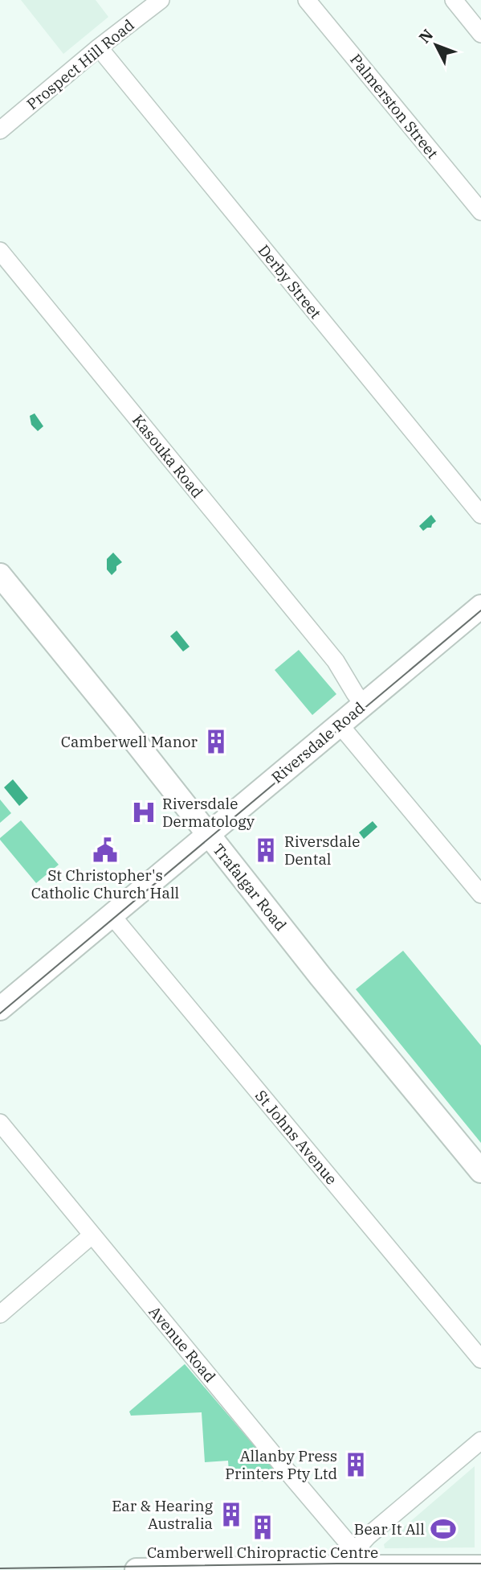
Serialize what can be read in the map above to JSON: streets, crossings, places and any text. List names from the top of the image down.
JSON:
{
  "streets": {
    "main road": ["Riversdale Road", "Trafalgar Road"],
    "street": [
      "Prospect Hill Road",
      "Palmerston Street",
      "Derby Street",
      "Kasouka Road",
      "St Johns Avenue",
      "Avenue Road"
    ]
  },
  "crossings": [
    ["Prospect Hill Road", "Derby Street"],
    ["Kasouka Road", "Riversdale Road"],
    ["Riversdale Road", "Trafalgar Road"],
    ["Riversdale Road", "St Johns Avenue"]
  ],
  "places": {
    "building": [
      "Camberwell Manor",
      "Riversdale Dental",
      "Allanby Press Printers Pty Ltd",
      "Ear & Hearing Australia",
      "Camberwell Chiropractic Centre"
    ],
    "hospital": ["Riversdale Dermatology"],
    "public building": ["St Christopher's Catholic Church Hall"],
    "sports": ["Bear It All"]
  },
  "north": "top left"
}
